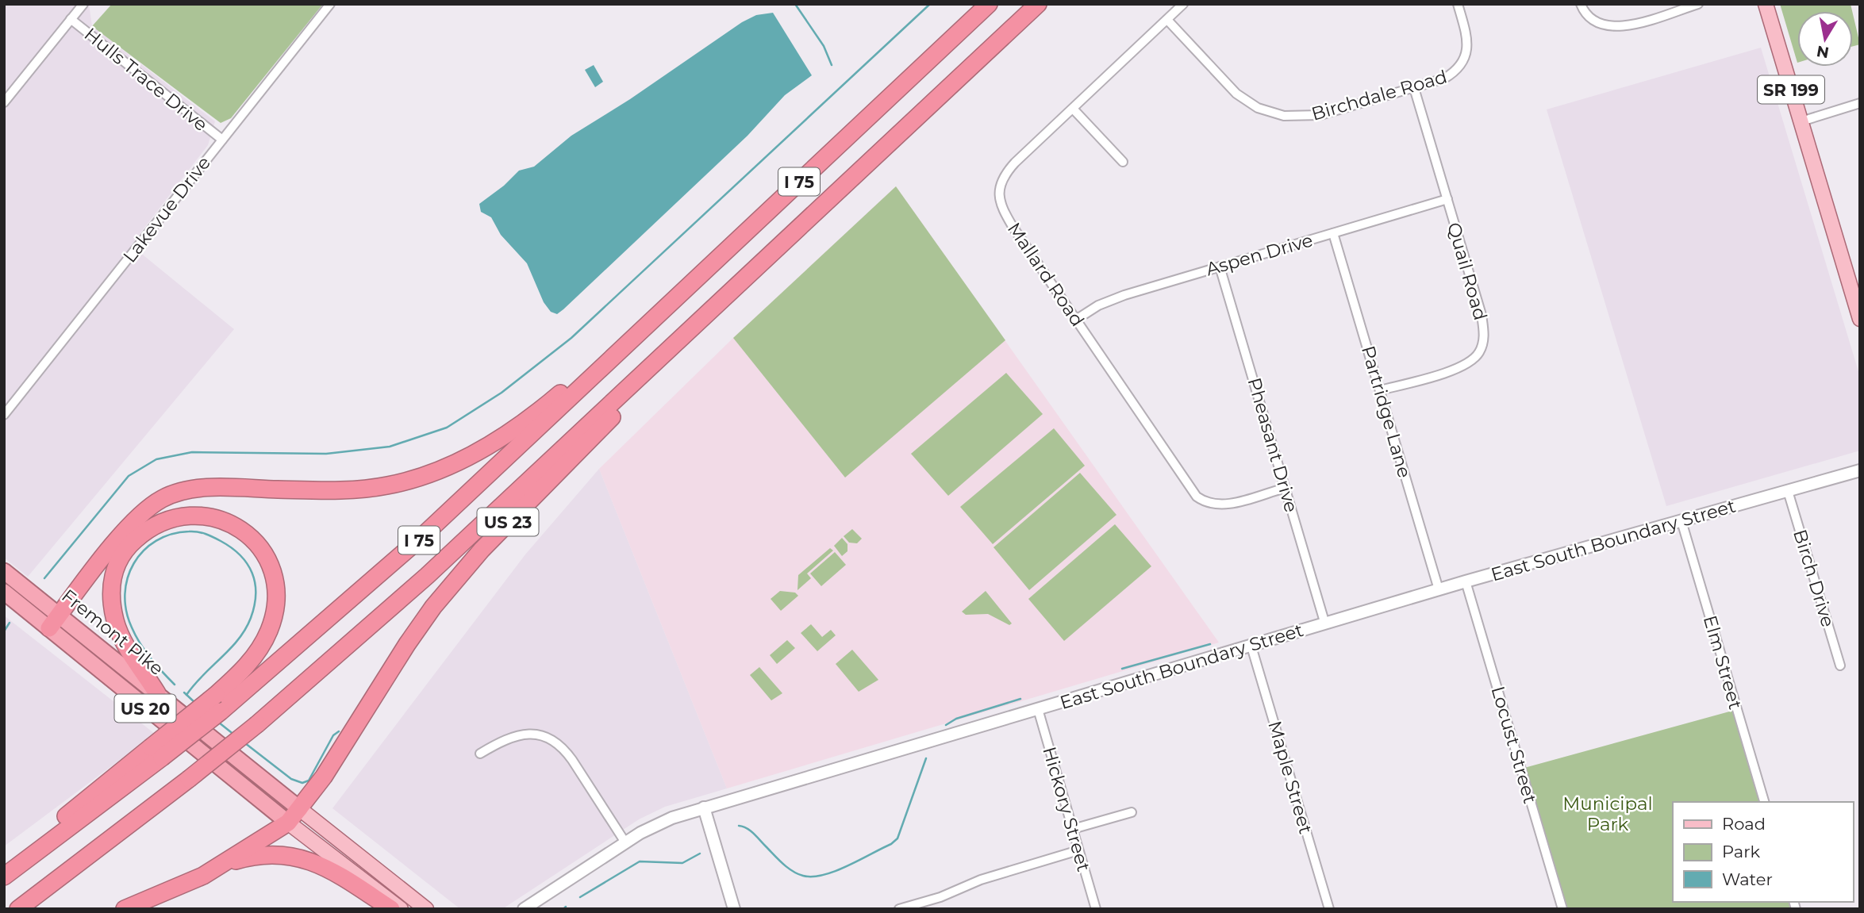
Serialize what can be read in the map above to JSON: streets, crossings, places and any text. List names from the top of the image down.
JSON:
{
  "streets": {
    "highway": [
      "I 75",
      "US 23",
      "Fremont Pike",
      "US 20"
    ],
    "main road": ["SR 199"],
    "street": [
      "Hulls Trace Drive",
      "Birchdale Road",
      "Lakevue Drive",
      "Aspen Drive",
      "Quail Road",
      "Mallard Road",
      "Partridge Lane",
      "Pheasant Drive",
      "East South Boundary Street",
      "Birch Drive",
      "Elm Street",
      "Locust Street",
      "Maple Street",
      "Hickory Street"
    ]
  },
  "crossings": [
    ["Hulls Trace Drive", "Lakevue Drive"],
    ["Birchdale Road", "Quail Road"],
    ["Birchdale Road", "Mallard Road"],
    ["I 75", "US 23"],
    ["Aspen Drive", "Quail Road"],
    ["Aspen Drive", "Mallard Road"],
    ["Aspen Drive", "Partridge Lane"],
    ["Aspen Drive", "Pheasant Drive"],
    ["Quail Road", "Partridge Lane"],
    ["Mallard Road", "Pheasant Drive"],
    ["Partridge Lane", "East South Boundary Street"],
    ["Pheasant Drive", "East South Boundary Street"],
    ["US 23", "Fremont Pike"],
    ["US 23", "US 20"],
    ["East South Boundary Street", "Birch Drive"],
    ["East South Boundary Street", "Elm Street"],
    ["East South Boundary Street", "Locust Street"],
    ["East South Boundary Street", "Maple Street"],
    ["East South Boundary Street", "Hickory Street"],
    ["Fremont Pike", "US 20"]
  ],
  "parks": ["Municipal Park"],
  "legend": ["Road", "Park", "Water"],
  "north": "bottom"
}
